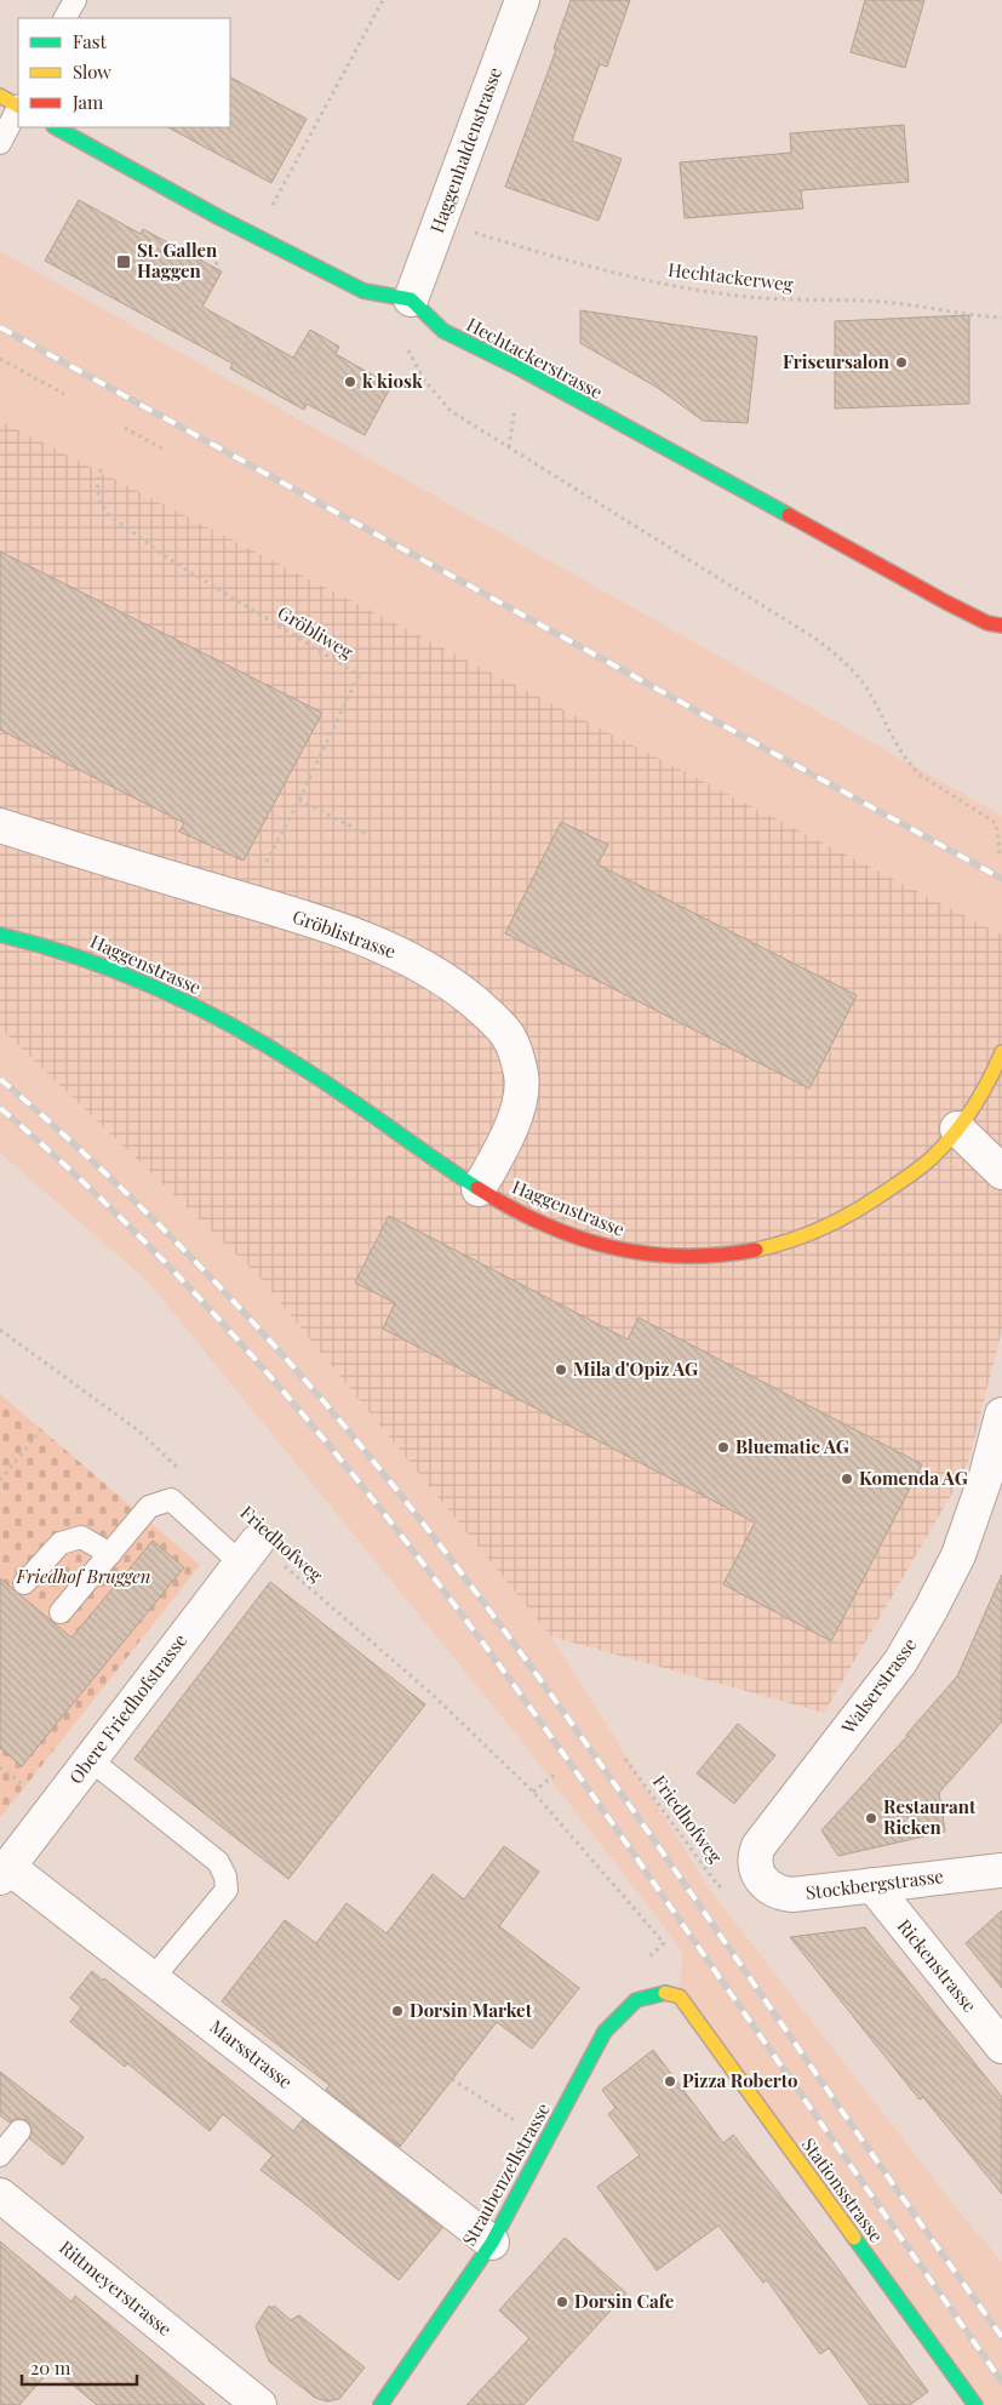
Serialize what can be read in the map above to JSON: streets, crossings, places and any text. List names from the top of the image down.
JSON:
{
  "streets": {
    "street": [
      "Haggenhaldenstrasse",
      "Hechtackerstrasse",
      "Gröblistrasse",
      "Haggenstrasse",
      "Walserstrasse",
      "Obere Friedhofstrasse",
      "Stockbergstrasse",
      "Rickenstrasse",
      "Marsstrasse",
      "Straubenzellstrasse",
      "Stationsstrasse",
      "Rittmeyerstrasse"
    ],
    "path": ["Hechtackerweg", "Gröbliweg", "Friedhofweg"]
  },
  "crossings": [
    ["Haggenhaldenstrasse", "Hechtackerstrasse"],
    ["Gröblistrasse", "Haggenstrasse"],
    ["Friedhofweg", "Walserstrasse"],
    ["Friedhofweg", "Obere Friedhofstrasse"],
    ["Friedhofweg", "Stockbergstrasse"],
    ["Walserstrasse", "Stockbergstrasse"],
    ["Obere Friedhofstrasse", "Marsstrasse"],
    ["Stockbergstrasse", "Rickenstrasse"],
    ["Marsstrasse", "Straubenzellstrasse"],
    ["Straubenzellstrasse", "Stationsstrasse"]
  ],
  "parks": ["Friedhof Bruggen"],
  "places": {
    "transit": ["St. Gallen Haggen"],
    "other": [
      "Friseursalon",
      "k kiosk",
      "Mila d'Opiz AG",
      "Bluematic AG",
      "Komenda AG",
      "Restaurant Ricken",
      "Dorsin Market",
      "Pizza Roberto",
      "Dorsin Cafe"
    ]
  },
  "legend": ["Fast", "Slow", "Jam"],
  "scale_bar": "20 m"
}
